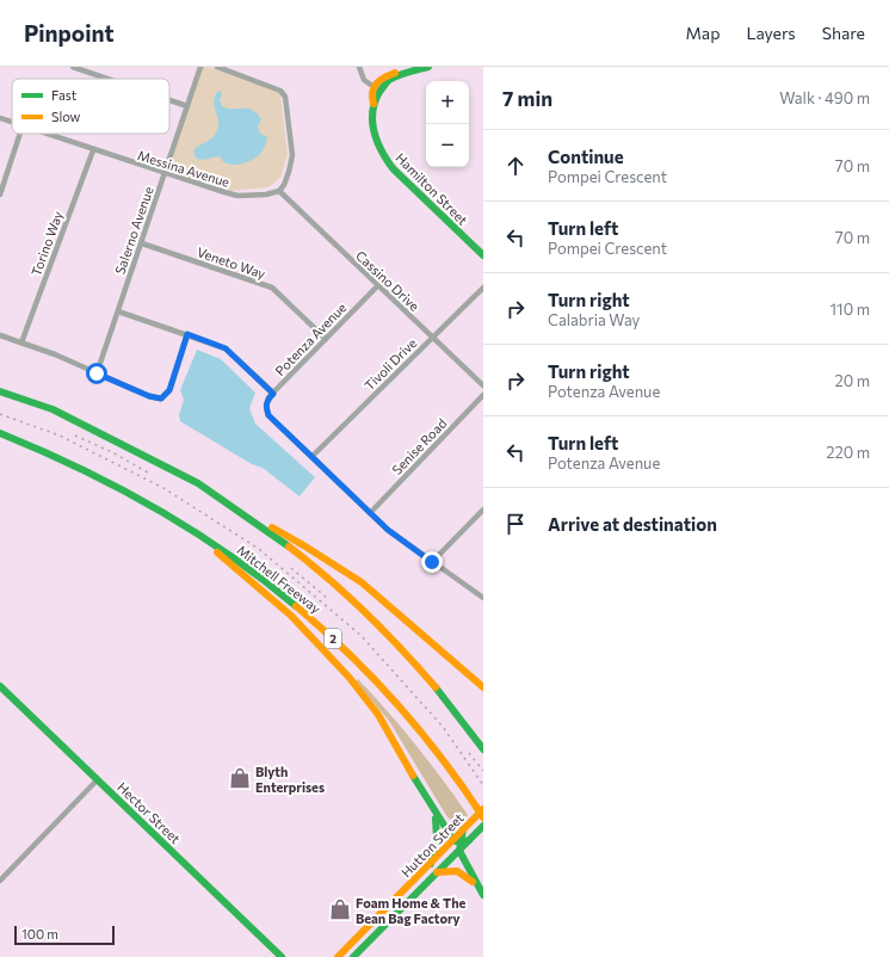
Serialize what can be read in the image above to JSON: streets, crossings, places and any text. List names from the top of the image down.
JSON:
{
  "streets": {
    "main road": [
      "Hamilton Street",
      "Mitchell Freeway",
      "2",
      "Hector Street",
      "Hutton Street"
    ],
    "street": [
      "Messina Avenue",
      "Salerno Avenue",
      "Torino Way",
      "Veneto Way",
      "Cassino Drive",
      "Potenza Avenue",
      "Tivoli Drive",
      "Senise Road"
    ]
  },
  "crossings": [
    ["Messina Avenue", "Salerno Avenue"],
    ["Messina Avenue", "Torino Way"],
    ["Messina Avenue", "Cassino Drive"],
    ["Salerno Avenue", "Veneto Way"],
    ["Veneto Way", "Potenza Avenue"],
    ["Cassino Drive", "Potenza Avenue"],
    ["Cassino Drive", "Tivoli Drive"],
    ["Potenza Avenue", "Tivoli Drive"],
    ["Potenza Avenue", "Senise Road"]
  ],
  "places": {
    "shop": ["Blyth Enterprises", "Foam Home & The Bean Bag Factory"]
  },
  "legend": ["Fast", "Slow"],
  "scale_bar": "100 m",
  "page": {
    "header": "Pinpoint",
    "nav": ["Map", "Layers", "Share"],
    "heading": ["7 min", "Walk · 490 m"],
    "map_buttons": ["+", "−"],
    "list": [
      ["Continue", "Pompei Crescent", "70 m"],
      ["Turn left", "Pompei Crescent", "70 m"],
      ["Turn right", "Calabria Way", "110 m"],
      ["Turn right", "Potenza Avenue", "20 m"],
      ["Turn left", "Potenza Avenue", "220 m"],
      "Arrive at destination"
    ],
    "scale": "100 m"
  }
}
